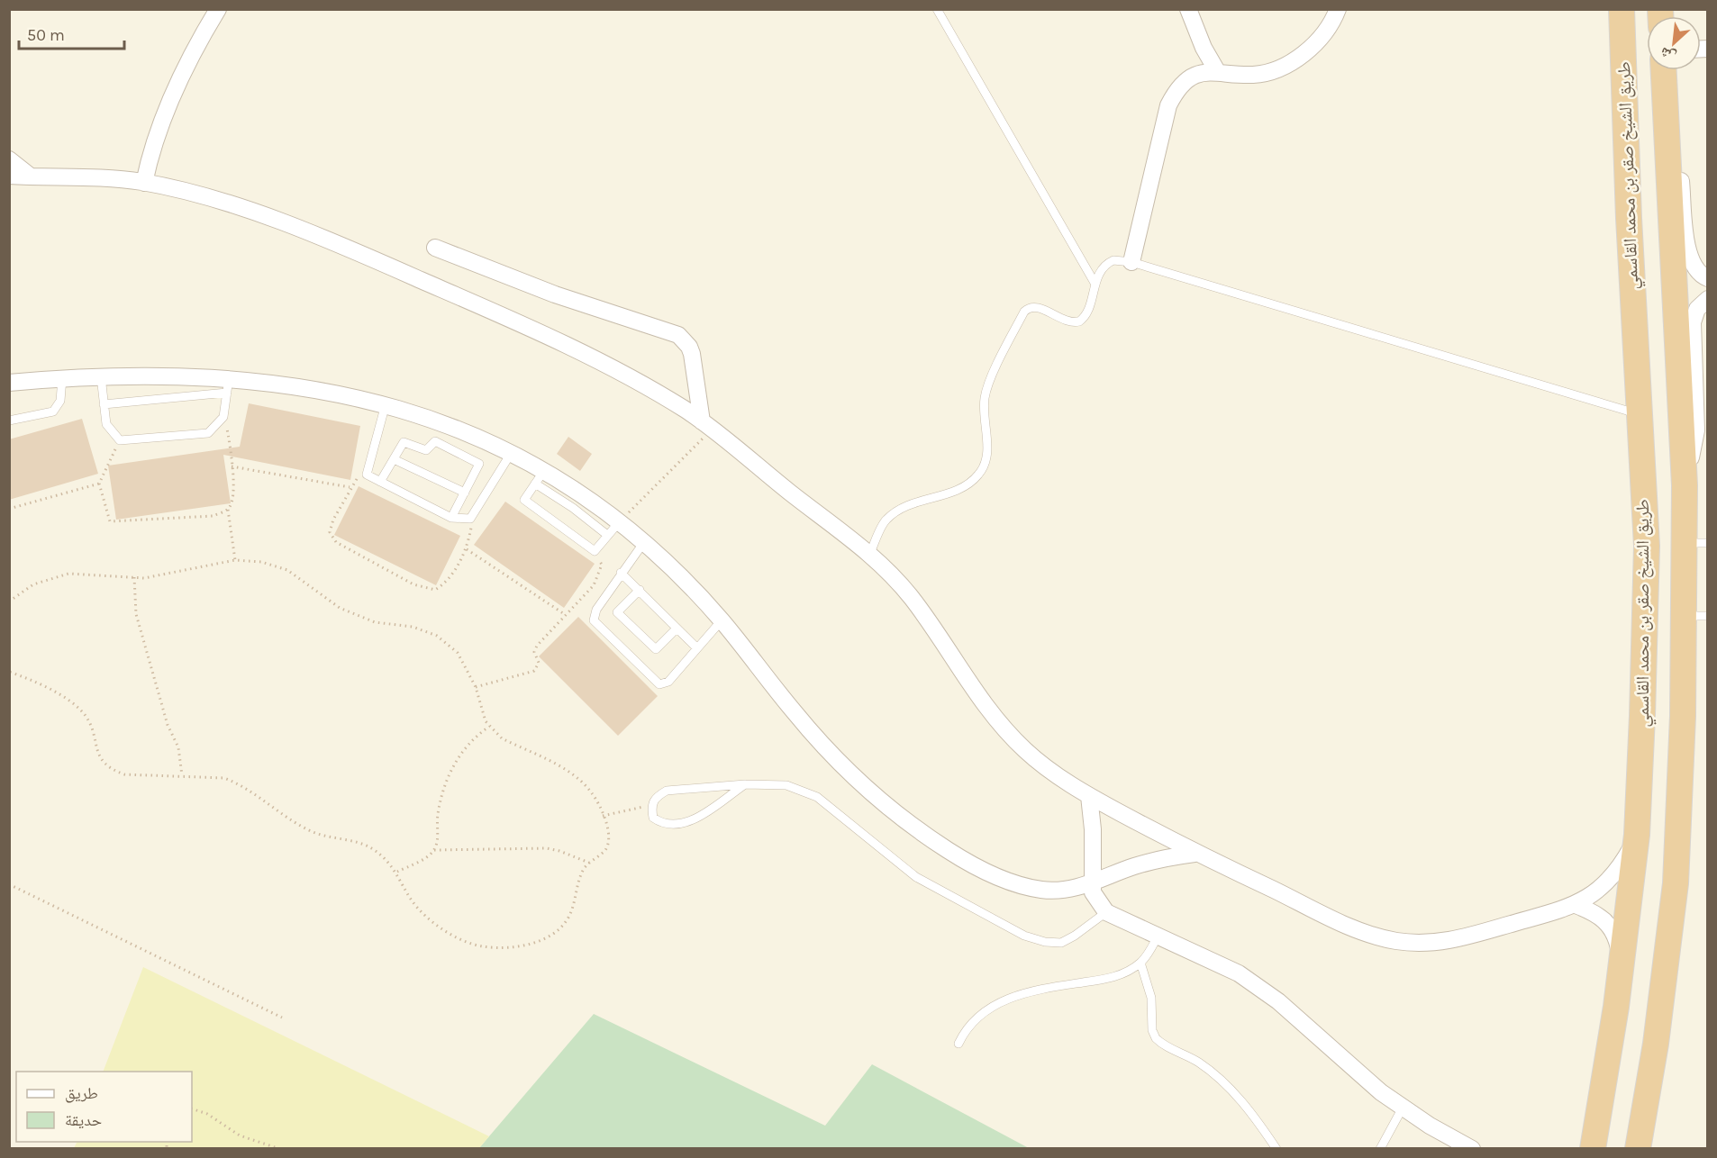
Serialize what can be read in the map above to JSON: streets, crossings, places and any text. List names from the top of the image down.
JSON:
{
  "streets": {
    "highway": ["طريق الشيخ صقر بن محمد القاسمي"]
  },
  "legend": ["طريق", "حديقة"],
  "scale_bar": "50 m",
  "north": "bottom left"
}
